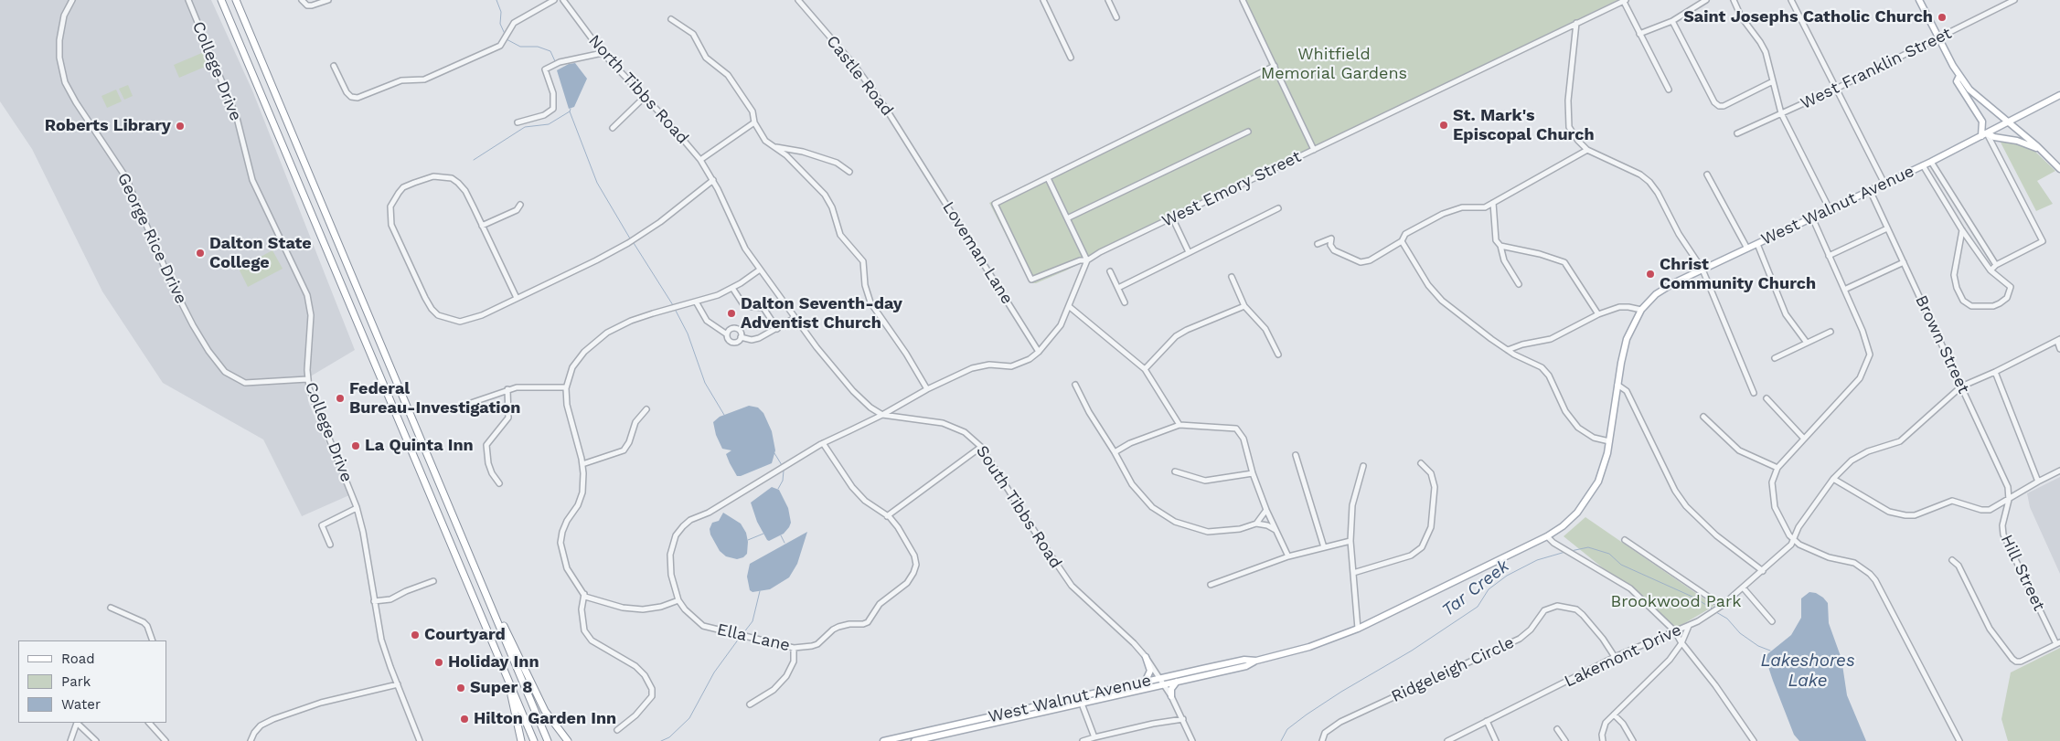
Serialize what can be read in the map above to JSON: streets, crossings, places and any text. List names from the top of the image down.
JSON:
{
  "streets": {
    "main road": ["West Walnut Avenue"],
    "street": [
      "West Franklin Street",
      "College Drive",
      "Castle Road",
      "North Tibbs Road",
      "West Emory Street",
      "George Rice Drive",
      "Loveman Lane",
      "Brown Street",
      "South Tibbs Road",
      "Hill Street",
      "Ella Lane",
      "Lakemont Drive",
      "Ridgeleigh Circle"
    ]
  },
  "crossings": [
    ["College Drive", "George Rice Drive"],
    ["Castle Road", "Loveman Lane"],
    ["North Tibbs Road", "South Tibbs Road"],
    ["West Walnut Avenue", "Brown Street"],
    ["West Walnut Avenue", "South Tibbs Road"],
    ["Brown Street", "Hill Street"],
    ["Brown Street", "Lakemont Drive"],
    ["South Tibbs Road", "Ella Lane"],
    ["Lakemont Drive", "Ridgeleigh Circle"]
  ],
  "water": ["Tar Creek", "Lakeshores Lake"],
  "parks": ["Whitfield Memorial Gardens", "Brookwood Park"],
  "places": [
    "Saint Josephs Catholic Church",
    "St. Mark's Episcopal Church",
    "Roberts Library",
    "Dalton State College",
    "Christ Community Church",
    "Dalton Seventh-day Adventist Church",
    "Federal Bureau-Investigation",
    "La Quinta Inn",
    "Courtyard",
    "Holiday Inn",
    "Super 8",
    "Hilton Garden Inn"
  ],
  "legend": ["Road", "Park", "Water"]
}
